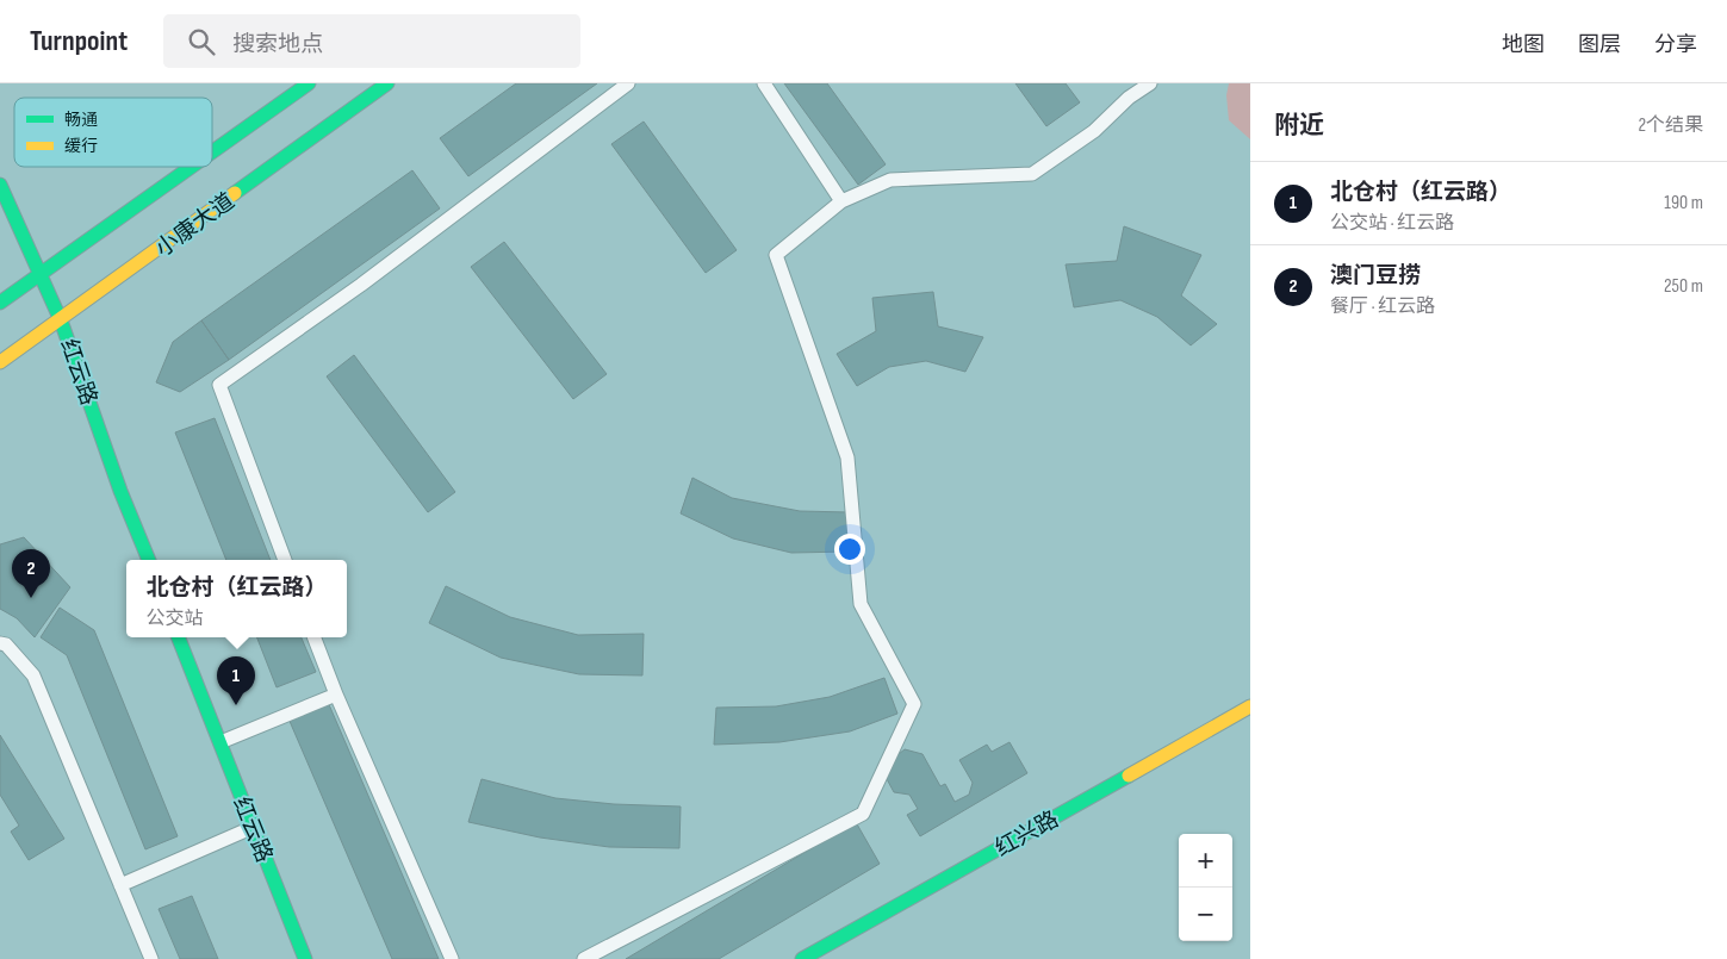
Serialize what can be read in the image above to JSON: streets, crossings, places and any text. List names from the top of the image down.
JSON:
{
  "streets": {
    "street": ["小康大道", "红云路", "红兴路"]
  },
  "crossings": [
    ["小康大道", "红云路"]
  ],
  "legend": ["畅通", "缓行"],
  "page": {
    "header": "Turnpoint",
    "search": "搜索地点",
    "nav": ["地图", "图层", "分享"],
    "heading": ["附近", "2个结果"],
    "list": [
      {
        "mark": "1",
        "name": "北仓村（红云路）",
        "note": "公交站 · 红云路",
        "value": "190 m"
      },
      {
        "mark": "2",
        "name": "澳门豆捞",
        "note": "餐厅 · 红云路",
        "value": "250 m"
      }
    ],
    "pins": ["2", "1"],
    "popup": ["北仓村（红云路）", "公交站"],
    "map_buttons": ["+", "−"]
  }
}
